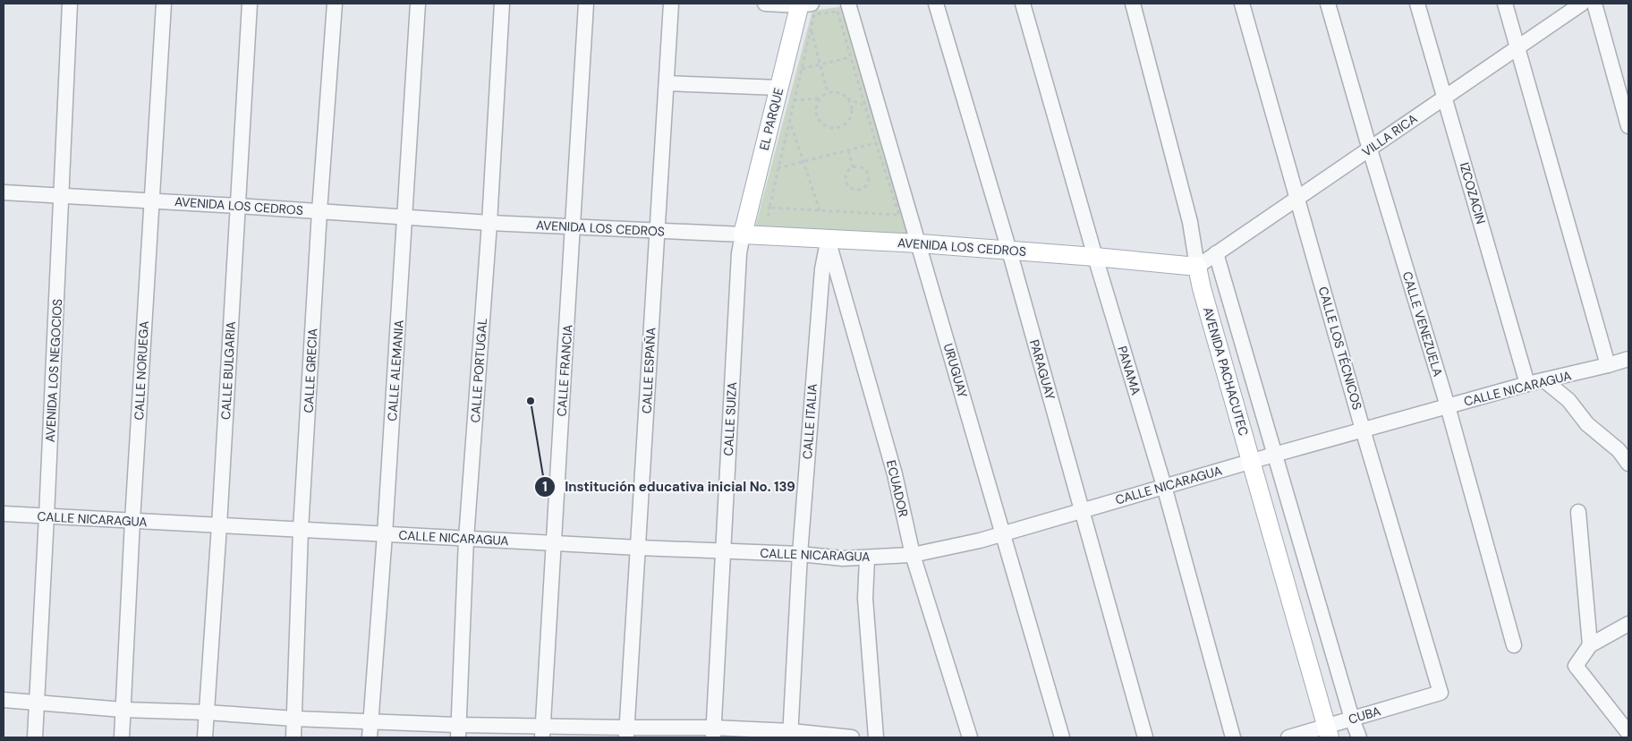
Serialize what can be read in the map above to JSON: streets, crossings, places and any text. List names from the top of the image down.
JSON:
{
  "streets": {
    "main road": ["EL PARQUE", "AVENIDA LOS CEDROS", "AVENIDA PACHACUTEC"],
    "street": [
      "VILLA RICA",
      "IZCOZACIN",
      "CALLE VENEZUELA",
      "CALLE LOS TÉCNICOS",
      "PARAGUAY",
      "AVENIDA LOS NEGOCIOS",
      "CALLE NORUEGA",
      "CALLE BULGARIA",
      "CALLE GRECIA",
      "CALLE ALEMANIA",
      "CALLE PORTUGAL",
      "CALLE FRANCIA",
      "CALLE ESPAÑA",
      "URUGUAY",
      "PANAMA",
      "CALLE NICARAGUA",
      "CALLE SUIZA",
      "CALLE ITALIA",
      "ECUADOR",
      "CUBA"
    ]
  },
  "crossings": [
    ["EL PARQUE", "AVENIDA LOS CEDROS"],
    ["EL PARQUE", "CALLE SUIZA"],
    ["VILLA RICA", "IZCOZACIN"],
    ["VILLA RICA", "AVENIDA LOS CEDROS"],
    ["VILLA RICA", "CALLE VENEZUELA"],
    ["VILLA RICA", "CALLE LOS TÉCNICOS"],
    ["VILLA RICA", "AVENIDA PACHACUTEC"],
    ["IZCOZACIN", "CALLE NICARAGUA"],
    ["AVENIDA LOS CEDROS", "PARAGUAY"],
    ["AVENIDA LOS CEDROS", "AVENIDA LOS NEGOCIOS"],
    ["AVENIDA LOS CEDROS", "CALLE NORUEGA"],
    ["AVENIDA LOS CEDROS", "CALLE BULGARIA"],
    ["AVENIDA LOS CEDROS", "CALLE GRECIA"],
    ["AVENIDA LOS CEDROS", "CALLE ALEMANIA"],
    ["AVENIDA LOS CEDROS", "CALLE PORTUGAL"],
    ["AVENIDA LOS CEDROS", "CALLE FRANCIA"],
    ["AVENIDA LOS CEDROS", "CALLE ESPAÑA"],
    ["AVENIDA LOS CEDROS", "URUGUAY"],
    ["AVENIDA LOS CEDROS", "PANAMA"],
    ["AVENIDA LOS CEDROS", "AVENIDA PACHACUTEC"],
    ["AVENIDA LOS CEDROS", "CALLE SUIZA"],
    ["AVENIDA LOS CEDROS", "CALLE ITALIA"],
    ["AVENIDA LOS CEDROS", "ECUADOR"],
    ["CALLE VENEZUELA", "CALLE NICARAGUA"],
    ["CALLE LOS TÉCNICOS", "CALLE NICARAGUA"],
    ["CALLE LOS TÉCNICOS", "CUBA"],
    ["PARAGUAY", "CALLE NICARAGUA"],
    ["AVENIDA LOS NEGOCIOS", "CALLE NICARAGUA"],
    ["CALLE NORUEGA", "CALLE NICARAGUA"],
    ["CALLE BULGARIA", "CALLE NICARAGUA"],
    ["CALLE GRECIA", "CALLE NICARAGUA"],
    ["CALLE ALEMANIA", "CALLE NICARAGUA"],
    ["CALLE PORTUGAL", "CALLE NICARAGUA"],
    ["CALLE FRANCIA", "CALLE NICARAGUA"],
    ["CALLE ESPAÑA", "CALLE NICARAGUA"],
    ["URUGUAY", "CALLE NICARAGUA"],
    ["PANAMA", "CALLE NICARAGUA"],
    ["AVENIDA PACHACUTEC", "CALLE NICARAGUA"],
    ["AVENIDA PACHACUTEC", "CUBA"],
    ["CALLE NICARAGUA", "CALLE SUIZA"],
    ["CALLE NICARAGUA", "CALLE ITALIA"],
    ["CALLE NICARAGUA", "ECUADOR"],
    ["CALLE ITALIA", "ECUADOR"]
  ],
  "places": ["Institución educativa inicial No. 139"]
}
